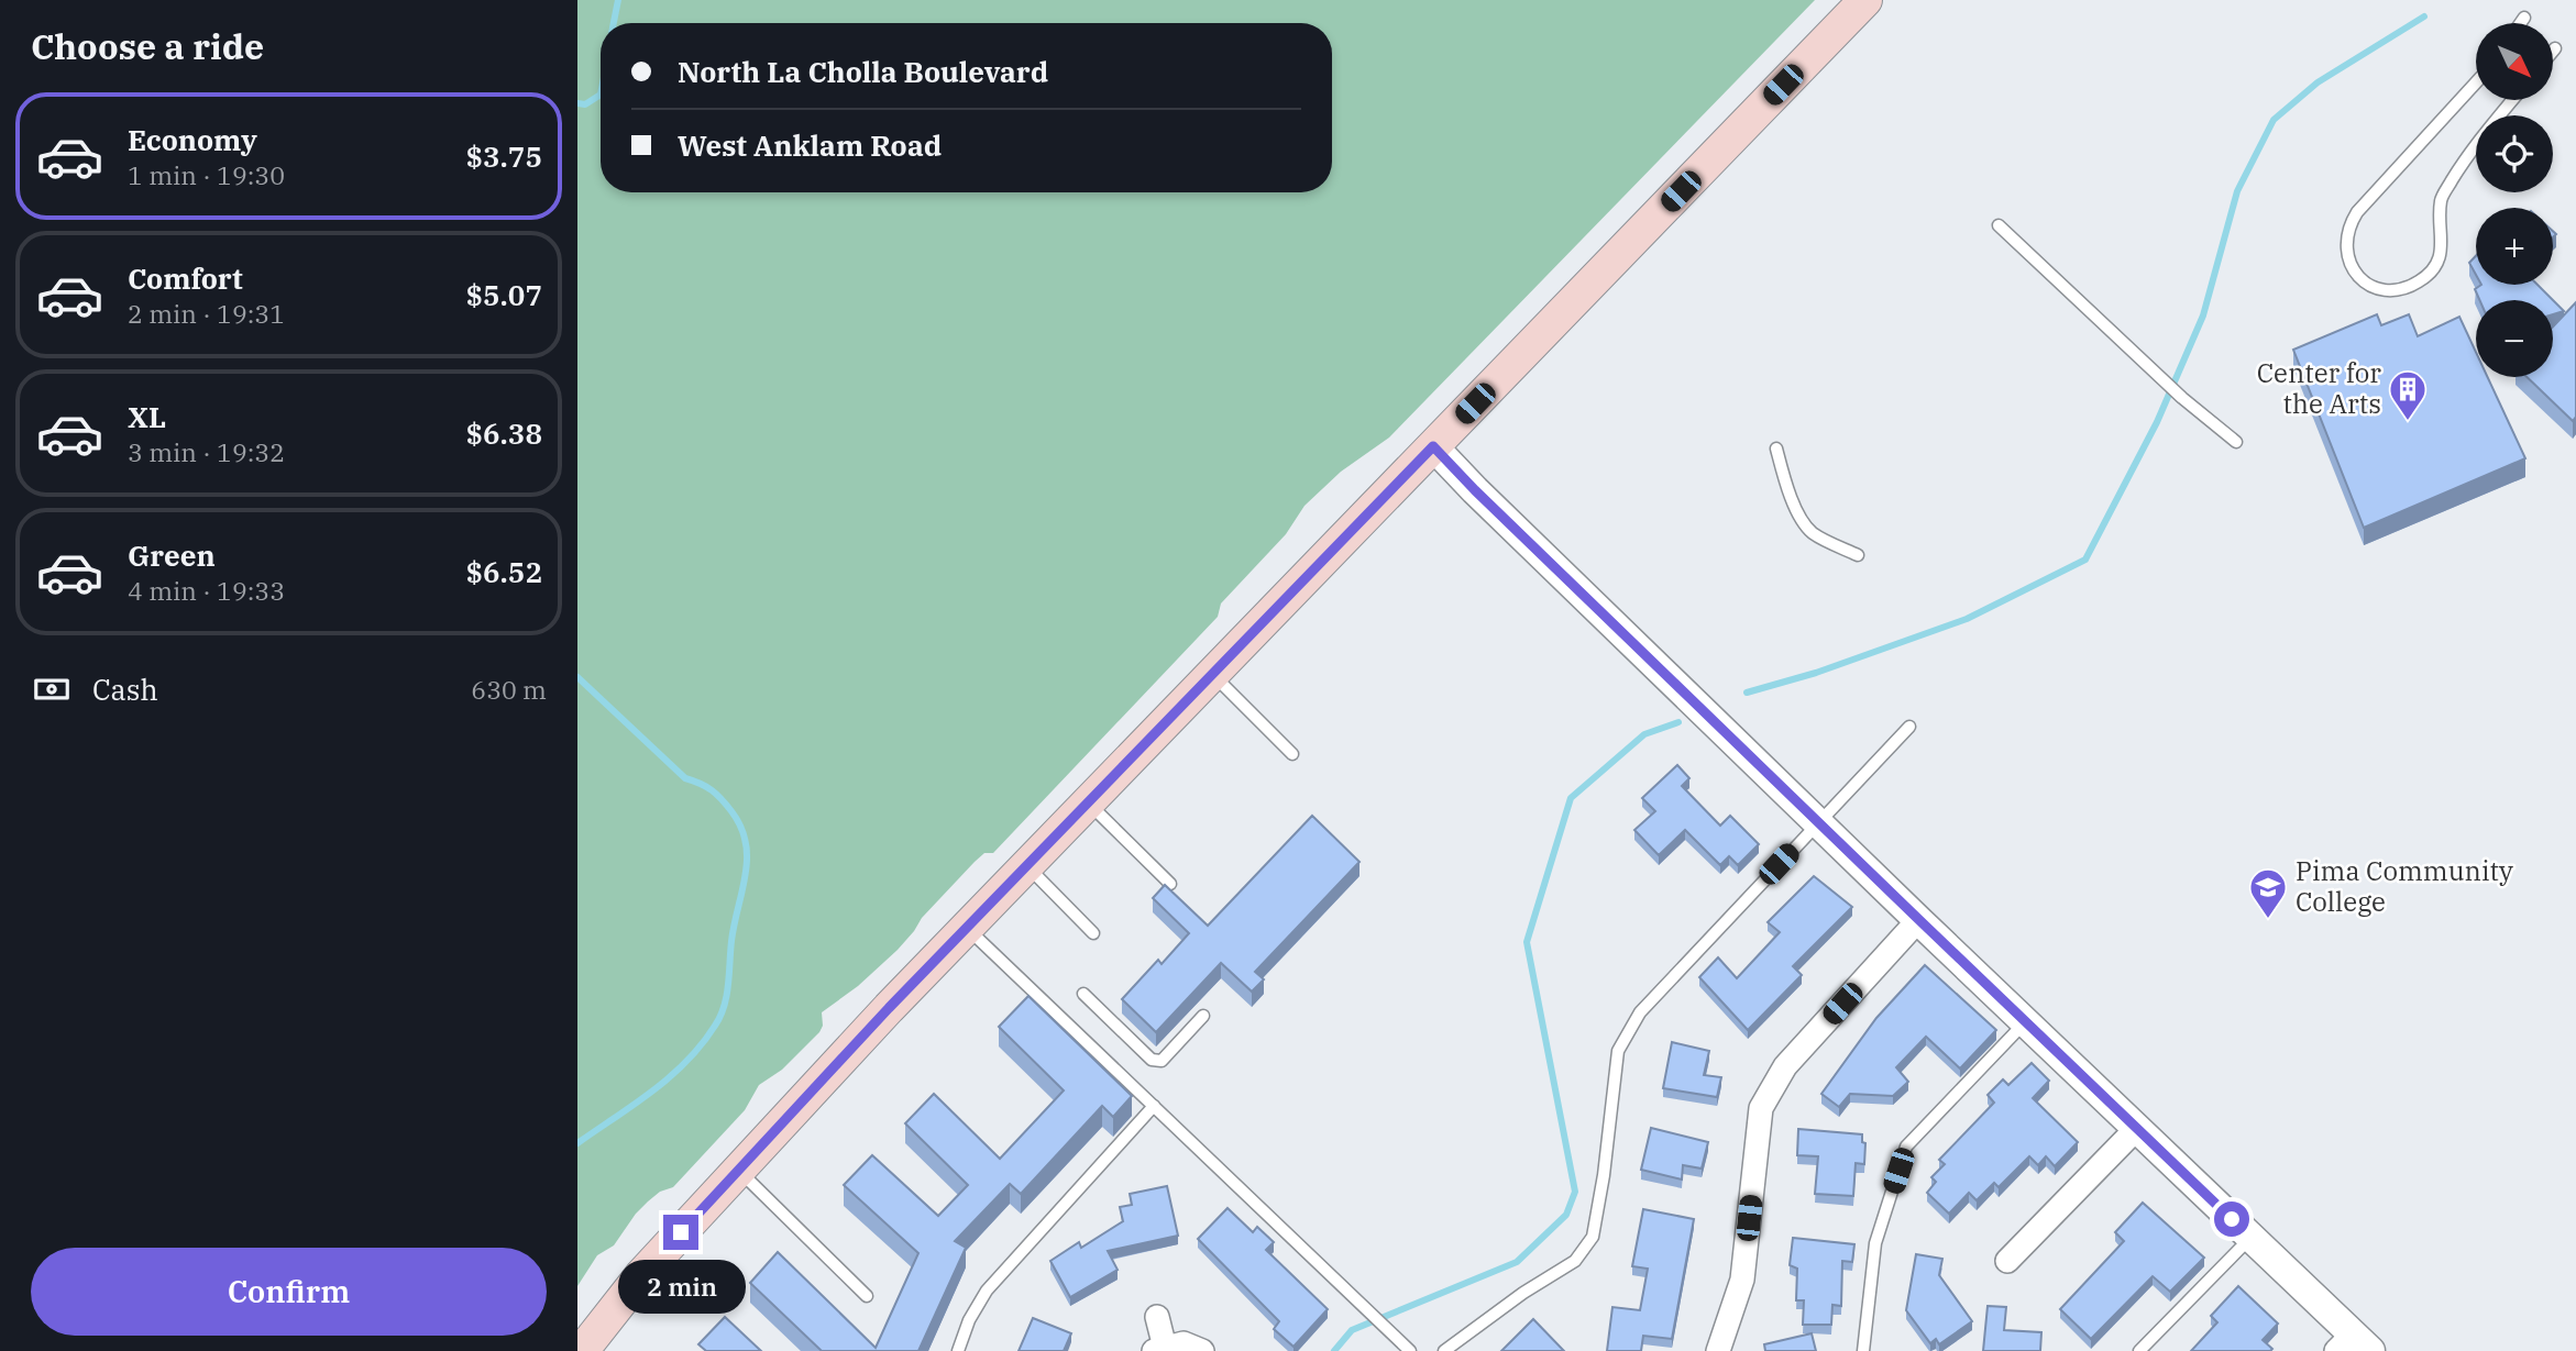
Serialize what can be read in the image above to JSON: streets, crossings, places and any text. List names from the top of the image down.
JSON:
{
  "places": {
    "building": ["Center for the Arts"],
    "school or university": ["Pima Community College"]
  },
  "north": "bottom right",
  "page": {
    "heading": "Choose a ride",
    "map_buttons": ["+", "−"],
    "banner": ["North La Cholla Boulevard", "West Anklam Road"],
    "list": [
      {
        "name": "Economy",
        "note": "1 min · 19:30",
        "value": "$3.75"
      },
      {
        "name": "Comfort",
        "note": "2 min · 19:31",
        "value": "$5.07"
      },
      {
        "name": "XL",
        "note": "3 min · 19:32",
        "value": "$6.38"
      },
      {
        "name": "Green",
        "note": "4 min · 19:33",
        "value": "$6.52"
      }
    ],
    "pay": ["Cash", "630 m"],
    "buttons": "Confirm",
    "bubble": "2 min"
  }
}
